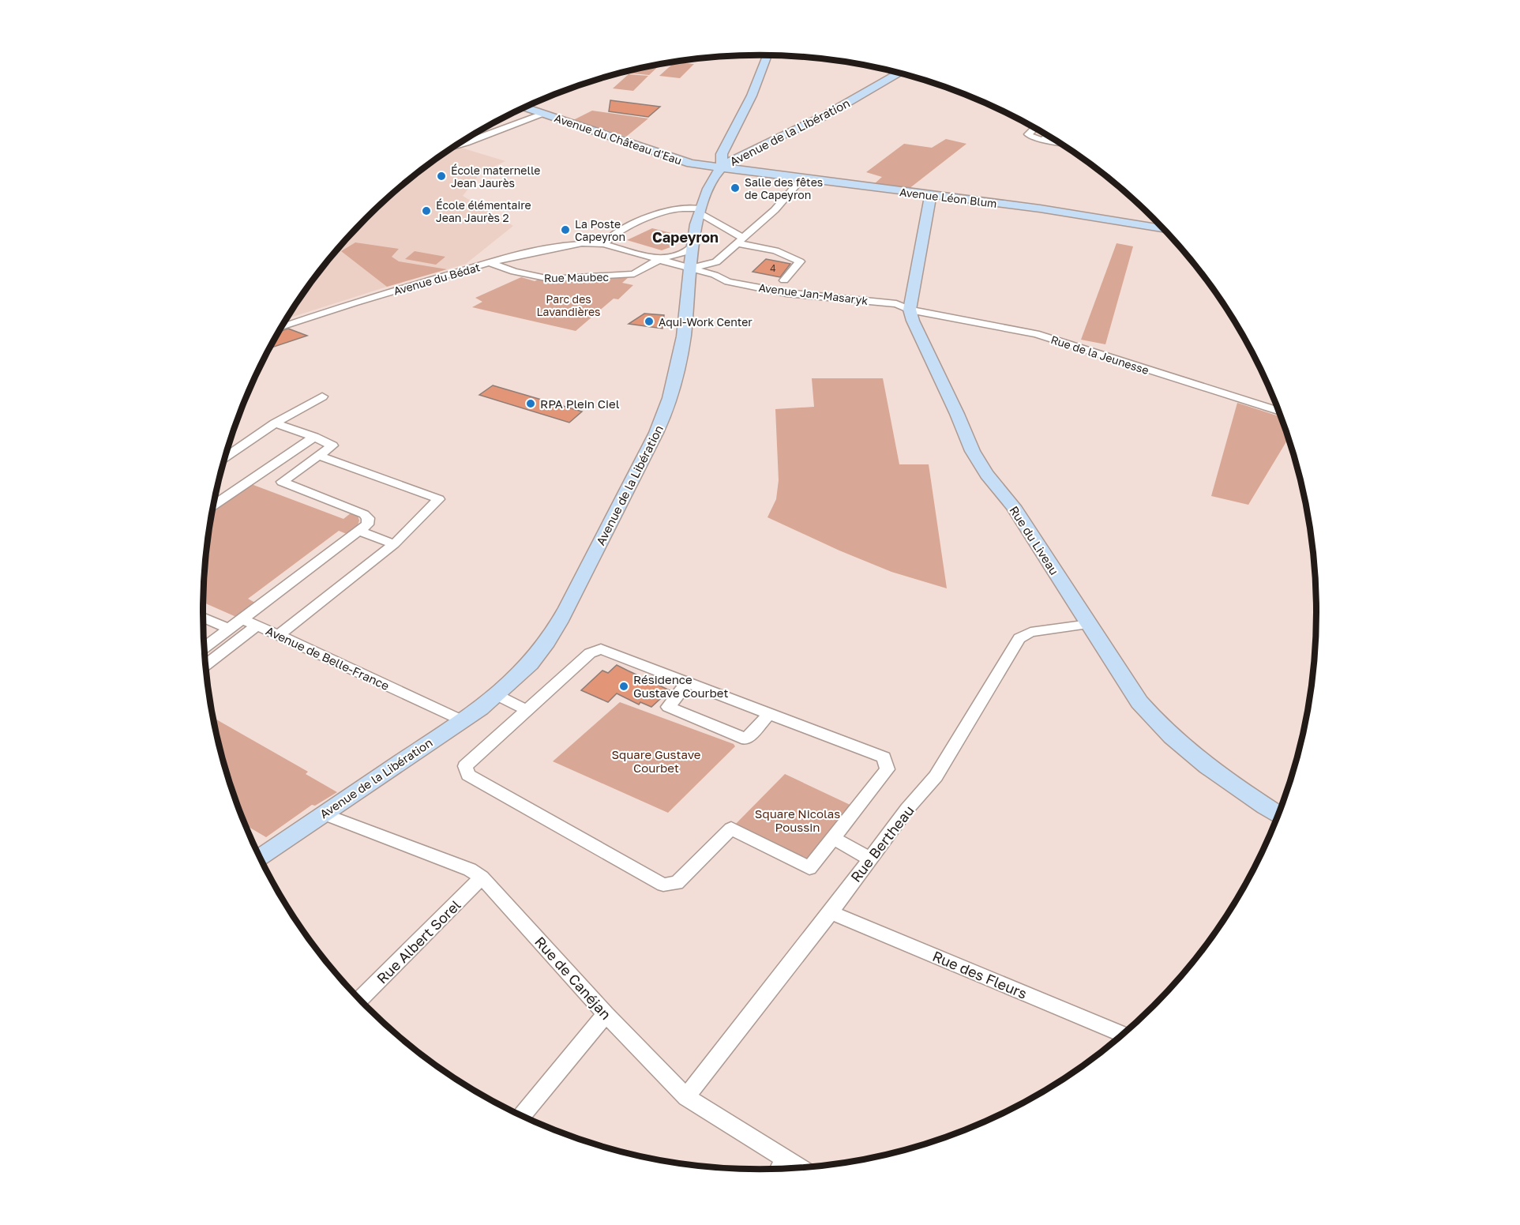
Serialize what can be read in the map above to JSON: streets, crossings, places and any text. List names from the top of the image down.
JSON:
{
  "streets": {
    "street": [
      "Avenue de la Libération",
      "Avenue du Château d'Eau",
      "Avenue Léon Blum",
      "Rue Maubec",
      "Avenue du Bédat",
      "Avenue Jan-Masaryk",
      "Rue de la Jeunesse",
      "Rue du Liveau",
      "Avenue de Belle-France",
      "Rue Bertheau",
      "Rue Albert Sorel",
      "Rue des Fleurs",
      "Rue de Canéjan"
    ]
  },
  "crossings": [
    ["Avenue de la Libération", "Avenue du Château d'Eau"],
    ["Avenue de la Libération", "Avenue Léon Blum"],
    ["Avenue de la Libération", "Rue Maubec"],
    ["Avenue de la Libération", "Avenue Jan-Masaryk"],
    ["Avenue de la Libération", "Avenue de Belle-France"],
    ["Avenue de la Libération", "Rue de Canéjan"],
    ["Avenue du Château d'Eau", "Avenue Léon Blum"],
    ["Rue Maubec", "Avenue du Bédat"],
    ["Rue Maubec", "Avenue Jan-Masaryk"],
    ["Avenue du Bédat", "Avenue Jan-Masaryk"],
    ["Avenue Jan-Masaryk", "Rue de la Jeunesse"],
    ["Avenue Jan-Masaryk", "Rue du Liveau"],
    ["Rue de la Jeunesse", "Rue du Liveau"],
    ["Rue du Liveau", "Rue Bertheau"],
    ["Rue Bertheau", "Rue des Fleurs"],
    ["Rue Bertheau", "Rue de Canéjan"],
    ["Rue Albert Sorel", "Rue de Canéjan"]
  ],
  "districts": ["Capeyron"],
  "parks": ["Parc des Lavandières", "Square Gustave Courbet", "Square Nicolas Poussin"],
  "places": [
    "École maternelle Jean Jaurès",
    "Salle des fêtes de Capeyron",
    "École élémentaire Jean Jaurès 2",
    "La Poste Capeyron",
    "Aqui-Work Center",
    "RPA Plein Ciel",
    "Résidence Gustave Courbet"
  ],
  "house_numbers": ["4"]
}
